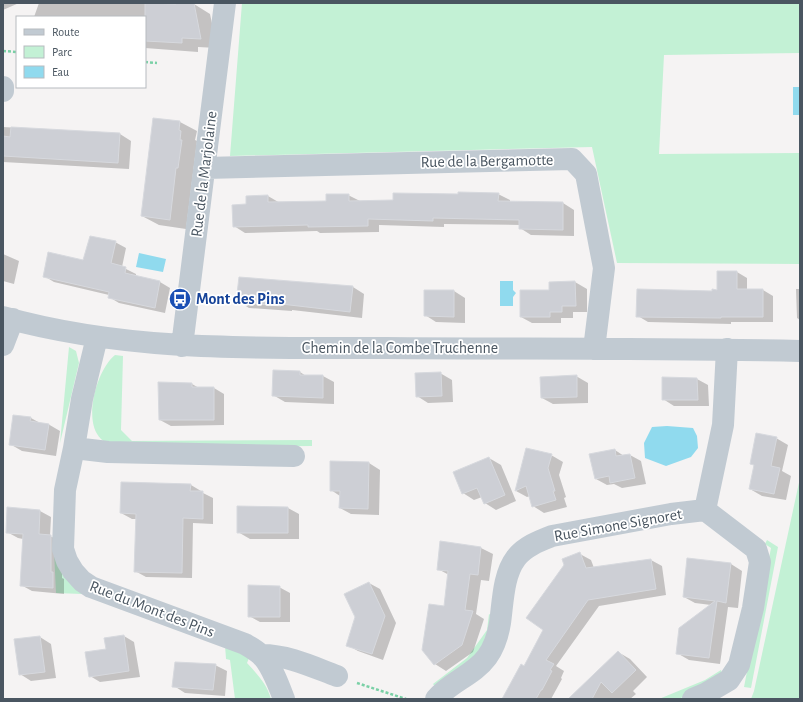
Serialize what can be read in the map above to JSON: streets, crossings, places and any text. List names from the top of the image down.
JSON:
{
  "streets": {
    "street": [
      "Rue de la Bergamotte",
      "Rue de la Marjolaine",
      "Chemin de la Combe Truchenne",
      "Rue Simone Signoret",
      "Rue du Mont des Pins"
    ]
  },
  "crossings": [
    ["Rue de la Bergamotte", "Rue de la Marjolaine"],
    ["Rue de la Bergamotte", "Chemin de la Combe Truchenne"],
    ["Rue de la Marjolaine", "Chemin de la Combe Truchenne"],
    ["Chemin de la Combe Truchenne", "Rue Simone Signoret"],
    ["Chemin de la Combe Truchenne", "Rue du Mont des Pins"]
  ],
  "places": {
    "bus stop": ["Mont des Pins"]
  },
  "legend": ["Route", "Parc", "Eau"]
}
